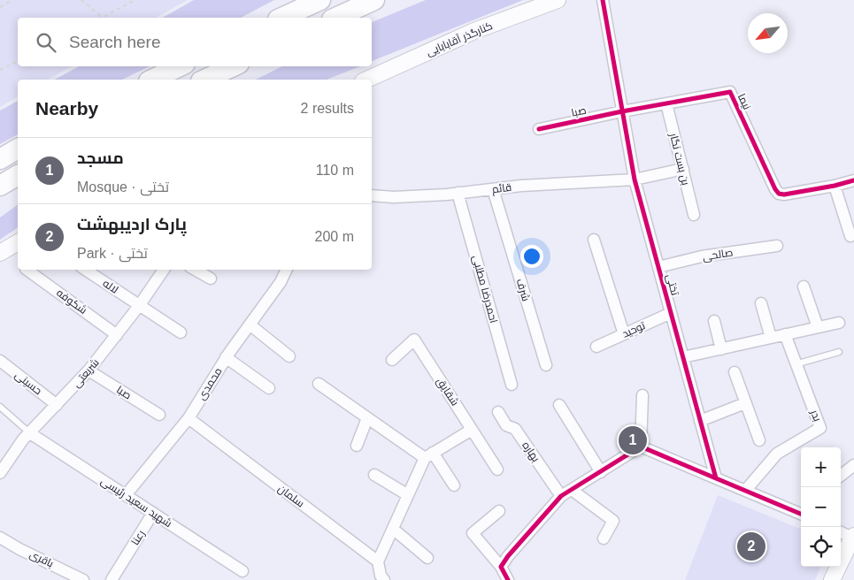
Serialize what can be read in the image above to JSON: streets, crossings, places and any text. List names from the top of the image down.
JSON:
{
  "streets": {
    "main road": ["کنارگذر آقابابایی"],
    "street": [
      "نیما",
      "صبا",
      "بن بست نگار",
      "قائم",
      "صالحی",
      "تختی",
      "لاله",
      "احمدرضا مطلبی",
      "شرف",
      "شکوفه",
      "توحید",
      "شریعتی",
      "حسینی",
      "محمدی",
      "شقایق",
      "بدر",
      "بهاره",
      "سلمان",
      "شهید سعید رئیسی",
      "رعنا",
      "باقری"
    ]
  },
  "crossings": [
    ["نیما", "صبا"],
    ["نیما", "بن بست نگار"],
    ["نیما", "تختی"],
    ["صبا", "تختی"],
    ["صبا", "شریعتی"],
    ["بن بست نگار", "قائم"],
    ["قائم", "تختی"],
    ["قائم", "احمدرضا مطلبی"],
    ["قائم", "شرف"],
    ["صالحی", "تختی"],
    ["تختی", "توحید"],
    ["لاله", "شریعتی"],
    ["شکوفه", "شریعتی"],
    ["شریعتی", "حسینی"],
    ["شریعتی", "شهید سعید رئیسی"],
    ["محمدی", "سلمان"],
    ["محمدی", "شهید سعید رئیسی"],
    ["شهید سعید رئیسی", "رعنا"]
  ],
  "north": "bottom left",
  "page": {
    "search": "Search here",
    "heading": ["Nearby", "2 results"],
    "list": [
      {
        "mark": "1",
        "name": "مسجد",
        "note": "Mosque · تختی",
        "value": "110 m"
      },
      {
        "mark": "2",
        "name": "پارک اردیبهشت",
        "note": "Park · تختی",
        "value": "200 m"
      }
    ],
    "pins": ["1", "2"],
    "map_buttons": ["+", "−"]
  }
}
